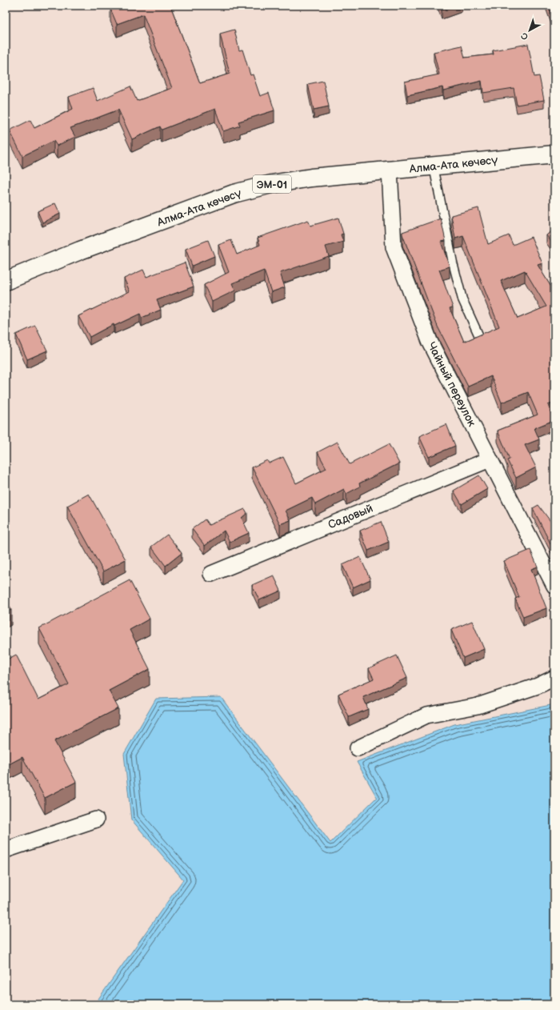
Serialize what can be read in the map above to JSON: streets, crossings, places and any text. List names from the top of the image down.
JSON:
{
  "streets": {
    "highway": ["Алма-Ата көчөсү", "ЭМ-01"],
    "street": ["Чайный переулок", "Садовый"]
  },
  "crossings": [
    ["Алма-Ата көчөсү", "Чайный переулок"],
    ["Чайный переулок", "Садовый"]
  ],
  "north": "bottom left"
}
